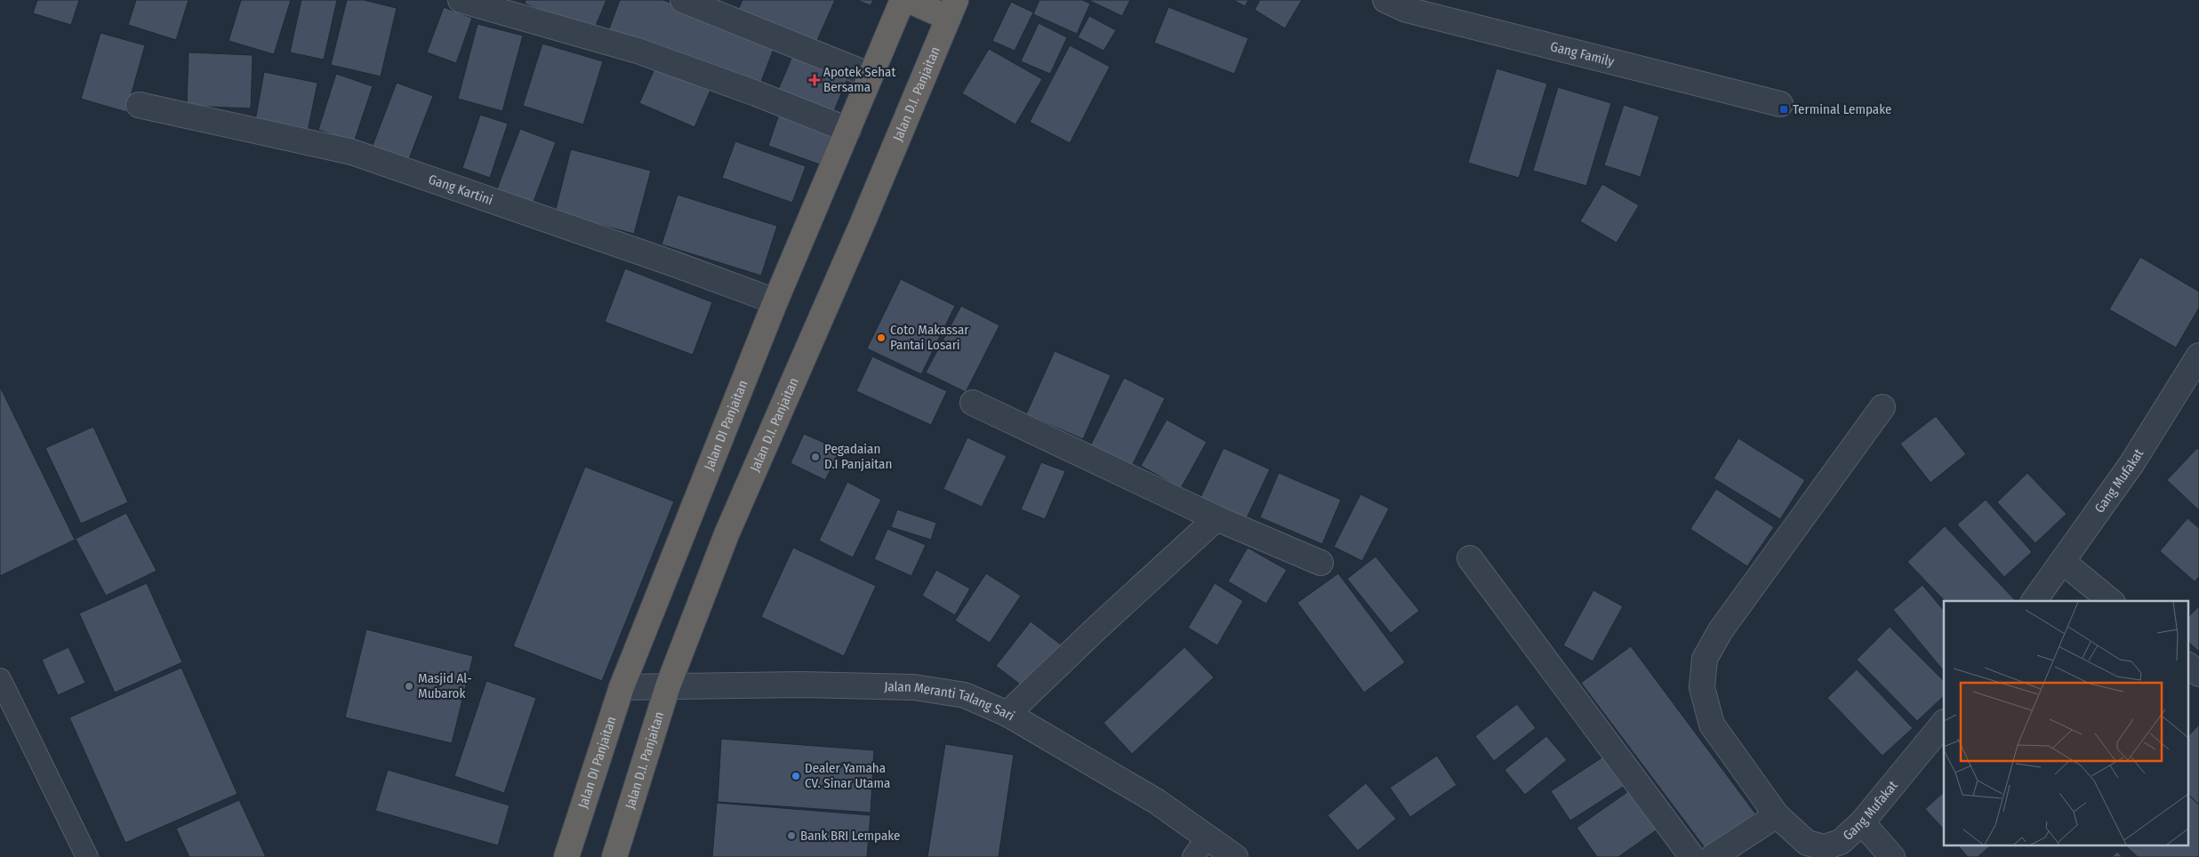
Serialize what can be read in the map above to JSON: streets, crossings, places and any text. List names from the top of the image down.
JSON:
{
  "streets": {
    "highway": ["Jalan D.I. Panjaitan", "Jalan DI Panjaitan"],
    "street": [
      "Gang Family",
      "Gang Kartini",
      "Gang Mufakat",
      "Jalan Meranti Talang Sari"
    ]
  },
  "crossings": [
    ["Jalan D.I. Panjaitan", "Jalan Meranti Talang Sari"],
    ["Gang Kartini", "Jalan DI Panjaitan"],
    ["Jalan DI Panjaitan", "Jalan Meranti Talang Sari"]
  ],
  "places": {
    "health": ["Apotek Sehat Bersama"],
    "transit": ["Terminal Lempake"],
    "other": [
      "Coto Makassar Pantai Losari",
      "Pegadaian D.I Panjaitan",
      "Masjid Al- Mubarok",
      "Dealer Yamaha CV. Sinar Utama",
      "Bank BRI Lempake"
    ]
  }
}
